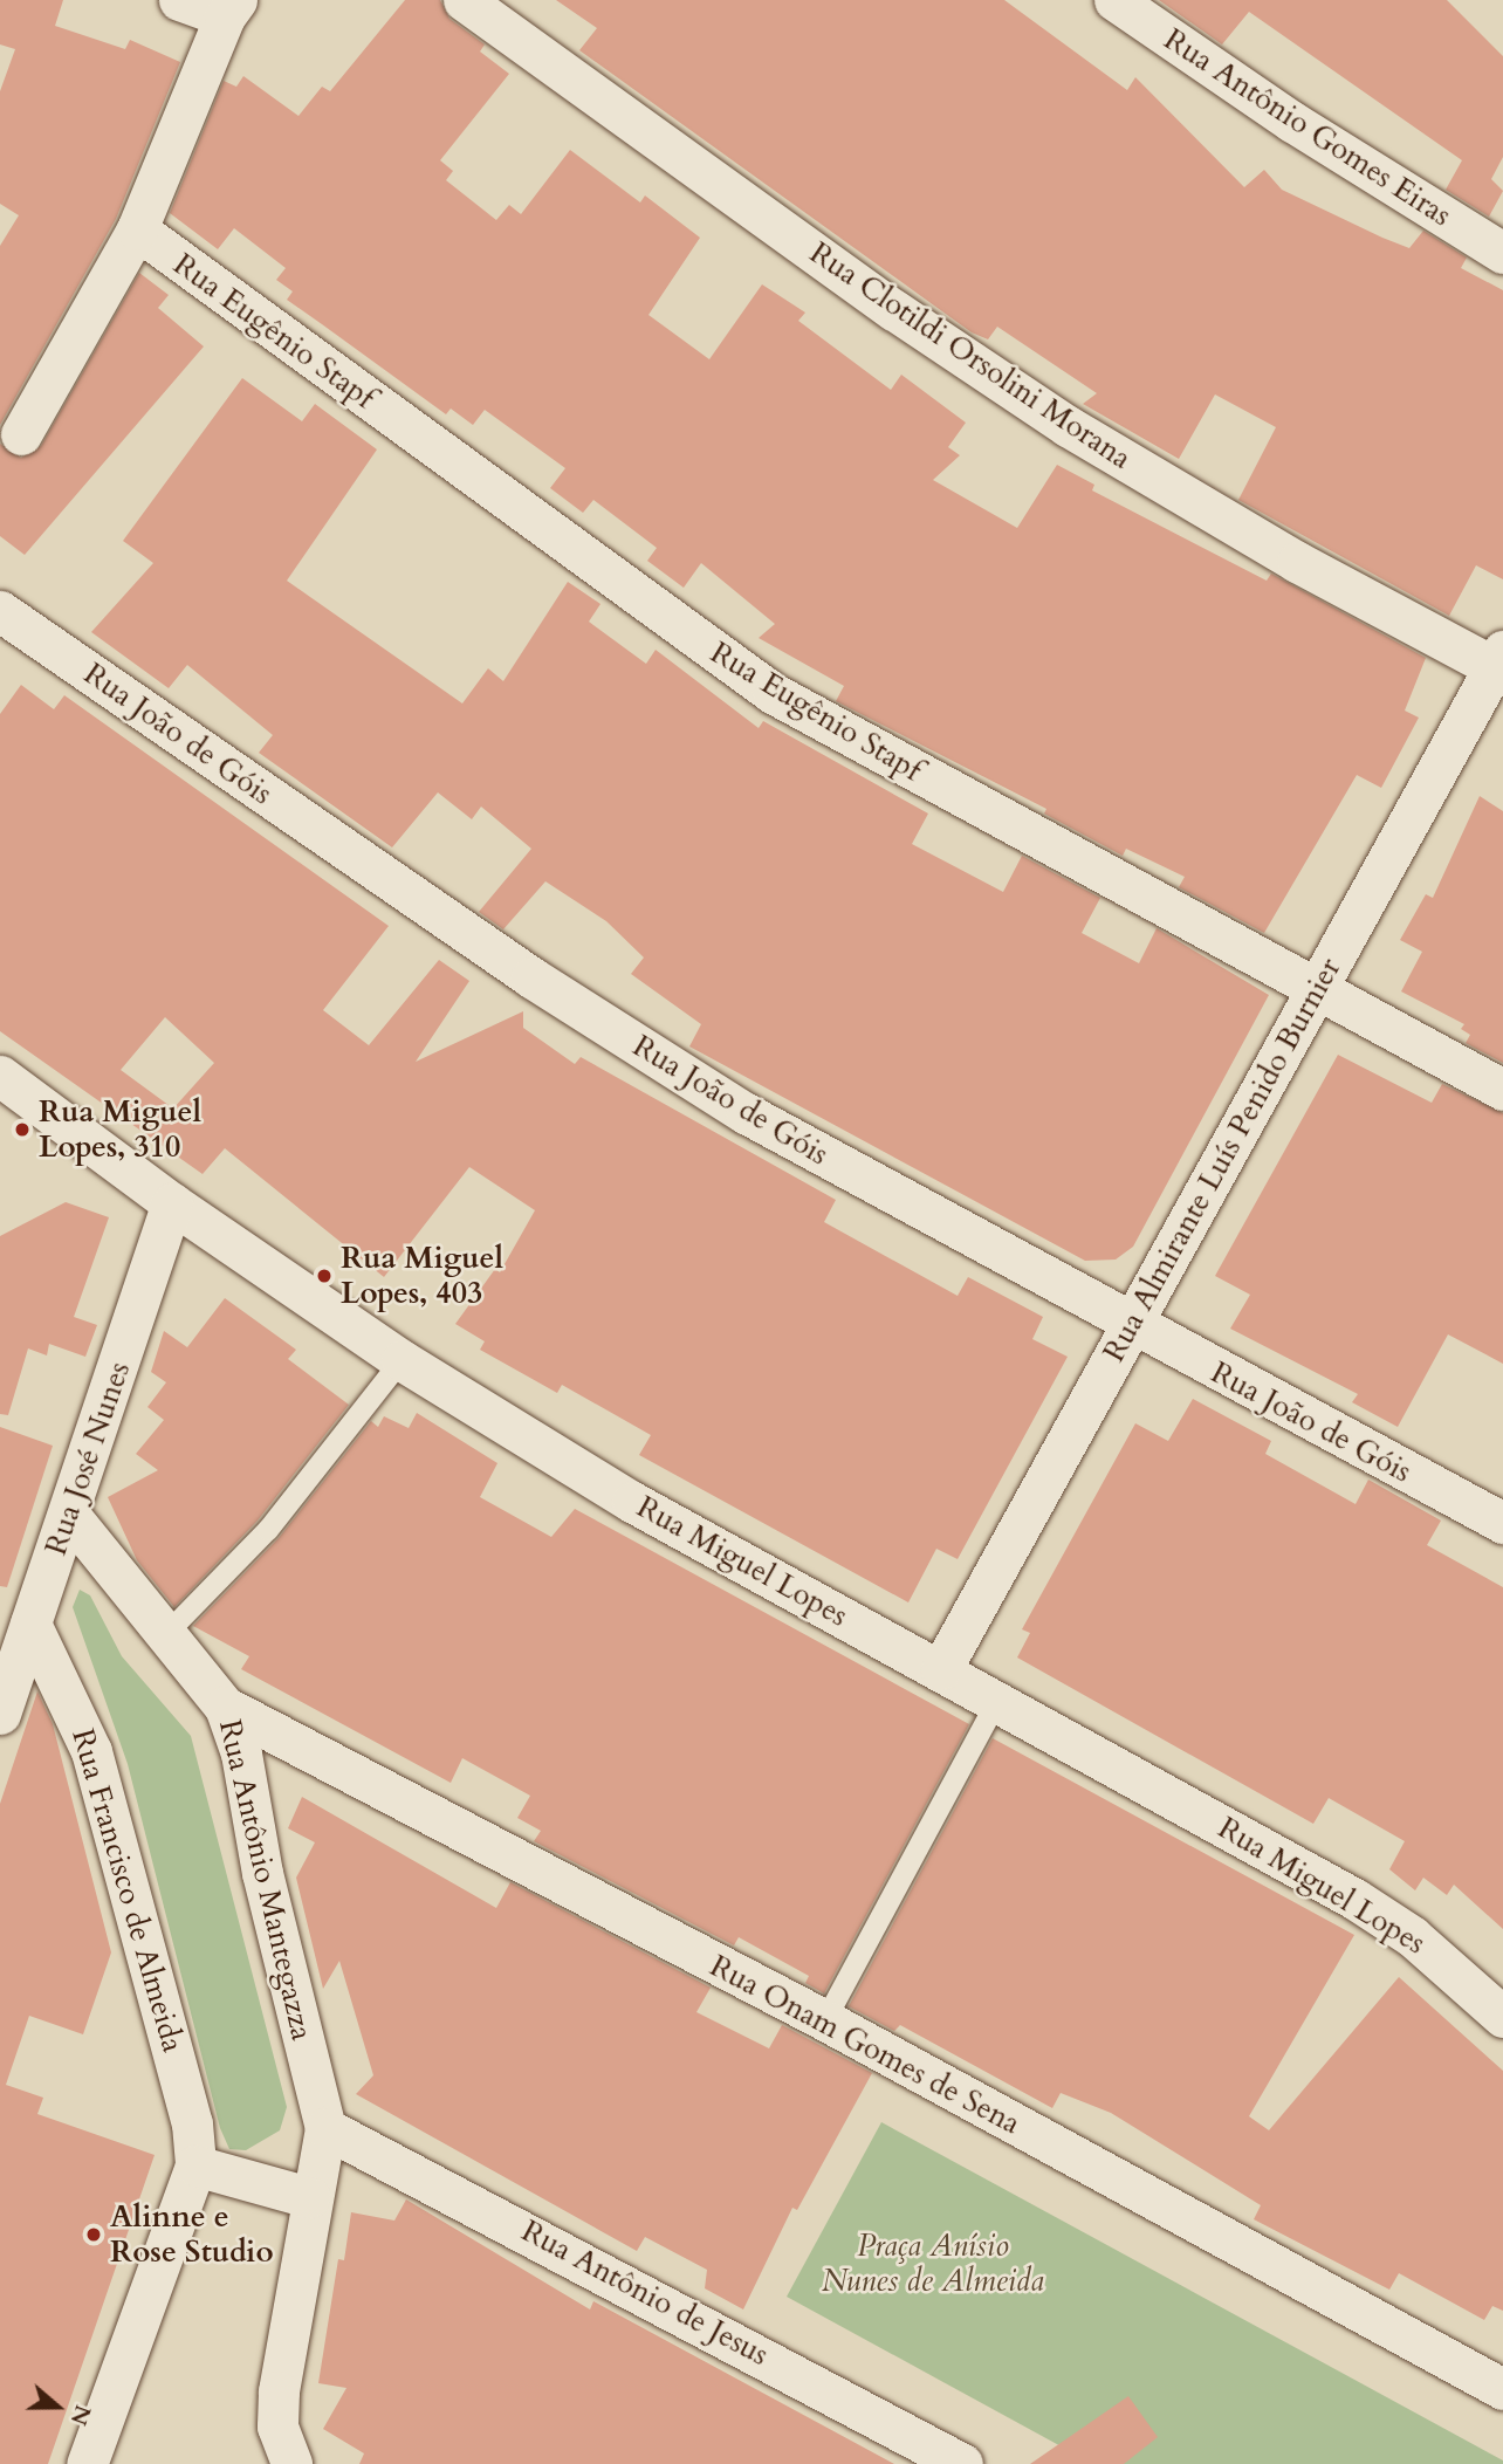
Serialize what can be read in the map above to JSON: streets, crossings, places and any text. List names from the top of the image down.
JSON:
{
  "streets": {
    "street": [
      "Rua Antônio Gomes Eiras",
      "Rua Eugênio Stapf",
      "Rua Clotildi Orsolini Morana",
      "Rua João de Góis",
      "Rua Almirante Luís Penido Burnier",
      "Rua José Nunes",
      "Rua Miguel Lopes",
      "Rua Antônio Mantegazza",
      "Rua Francisco de Almeida",
      "Rua Onam Gomes de Sena",
      "Rua Antônio de Jesus"
    ]
  },
  "crossings": [
    ["Rua Eugênio Stapf", "Rua Almirante Luís Penido Burnier"],
    ["Rua Clotildi Orsolini Morana", "Rua Almirante Luís Penido Burnier"],
    ["Rua João de Góis", "Rua Almirante Luís Penido Burnier"],
    ["Rua Almirante Luís Penido Burnier", "Rua Miguel Lopes"],
    ["Rua José Nunes", "Rua Miguel Lopes"],
    ["Rua José Nunes", "Rua Antônio Mantegazza"],
    ["Rua José Nunes", "Rua Francisco de Almeida"],
    ["Rua Antônio Mantegazza", "Rua Onam Gomes de Sena"],
    ["Rua Antônio Mantegazza", "Rua Antônio de Jesus"]
  ],
  "parks": ["Praça Anísio Nunes de Almeida"],
  "places": ["Rua Miguel Lopes, 310", "Rua Miguel Lopes, 403", "Alinne e Rose Studio"],
  "north": "right"
}
